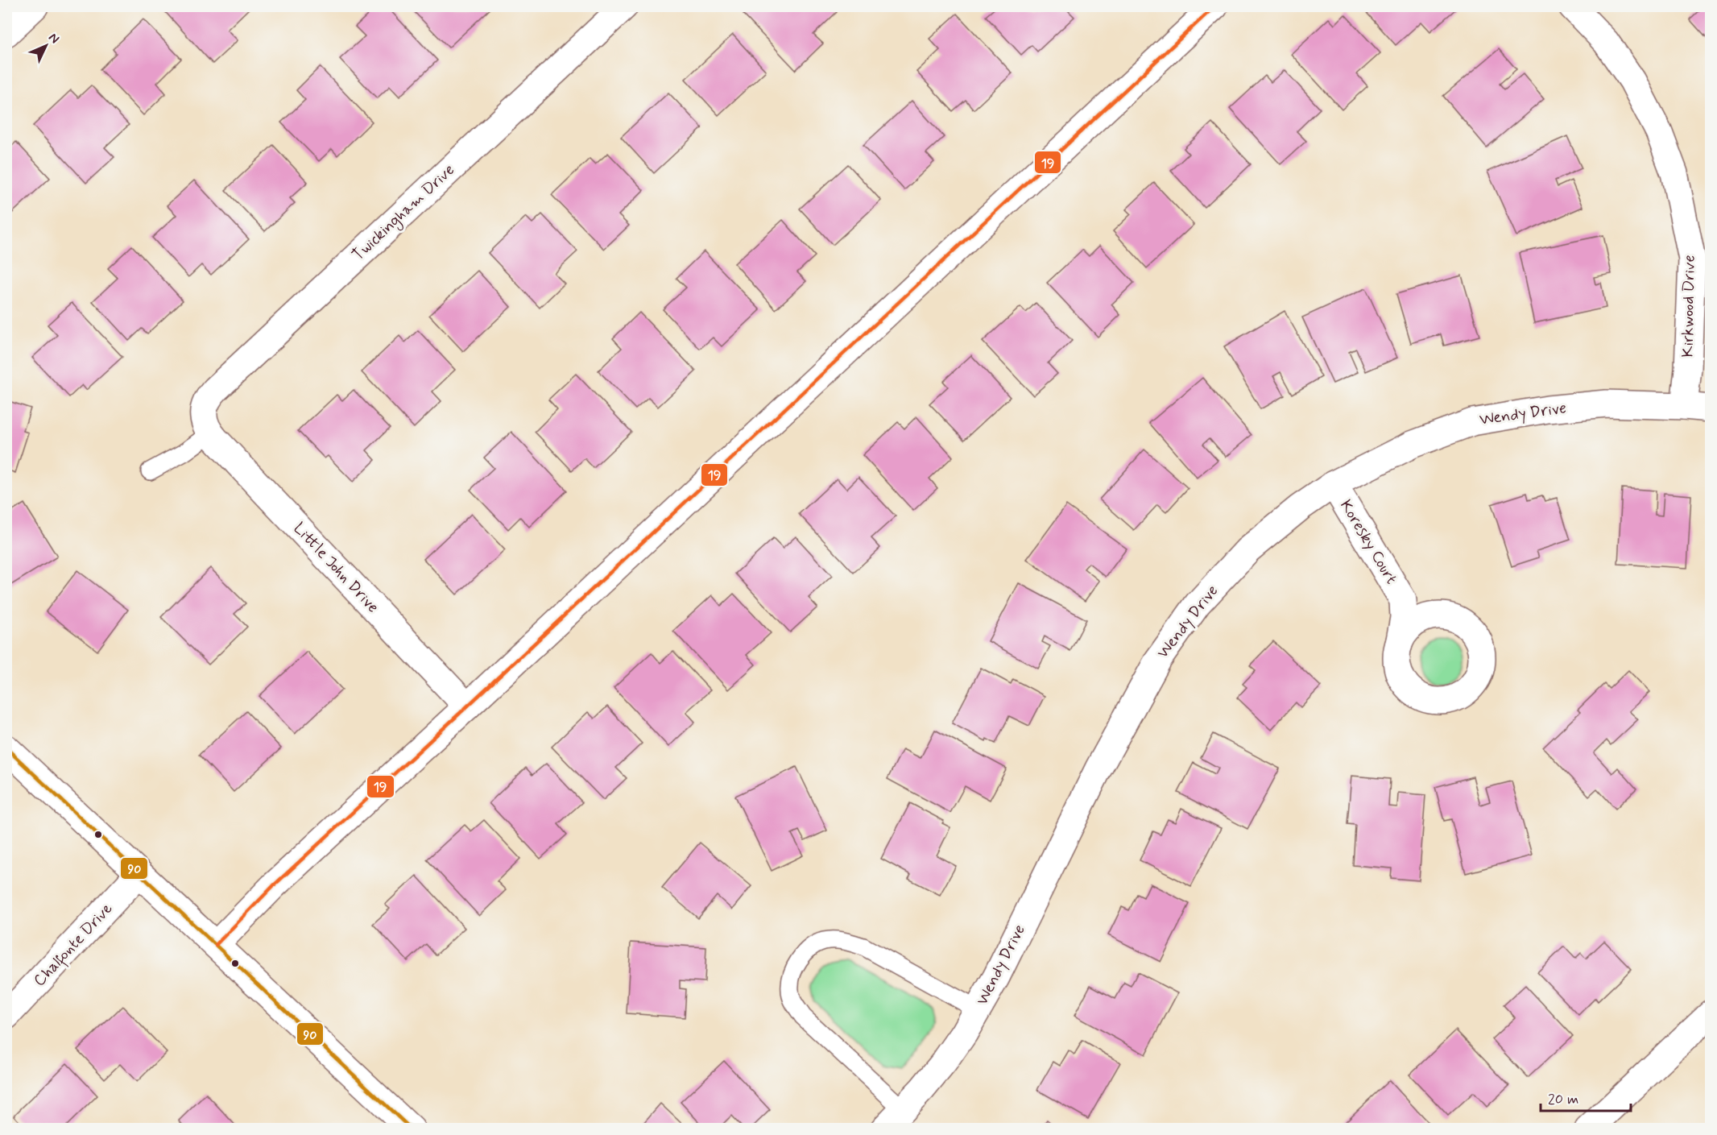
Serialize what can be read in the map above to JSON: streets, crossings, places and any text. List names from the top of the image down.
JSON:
{
  "streets": {
    "street": [
      "Twickingham Drive",
      "Kirkwood Drive",
      "Wendy Drive",
      "Koresky Court",
      "Little John Drive",
      "Chalfonte Drive"
    ]
  },
  "crossings": [
    ["Twickingham Drive", "Little John Drive"],
    ["Kirkwood Drive", "Wendy Drive"],
    ["Wendy Drive", "Koresky Court"]
  ],
  "lines": ["transit line 19", "transit line 90"],
  "scale_bar": "20 m",
  "north": "top right"
}
